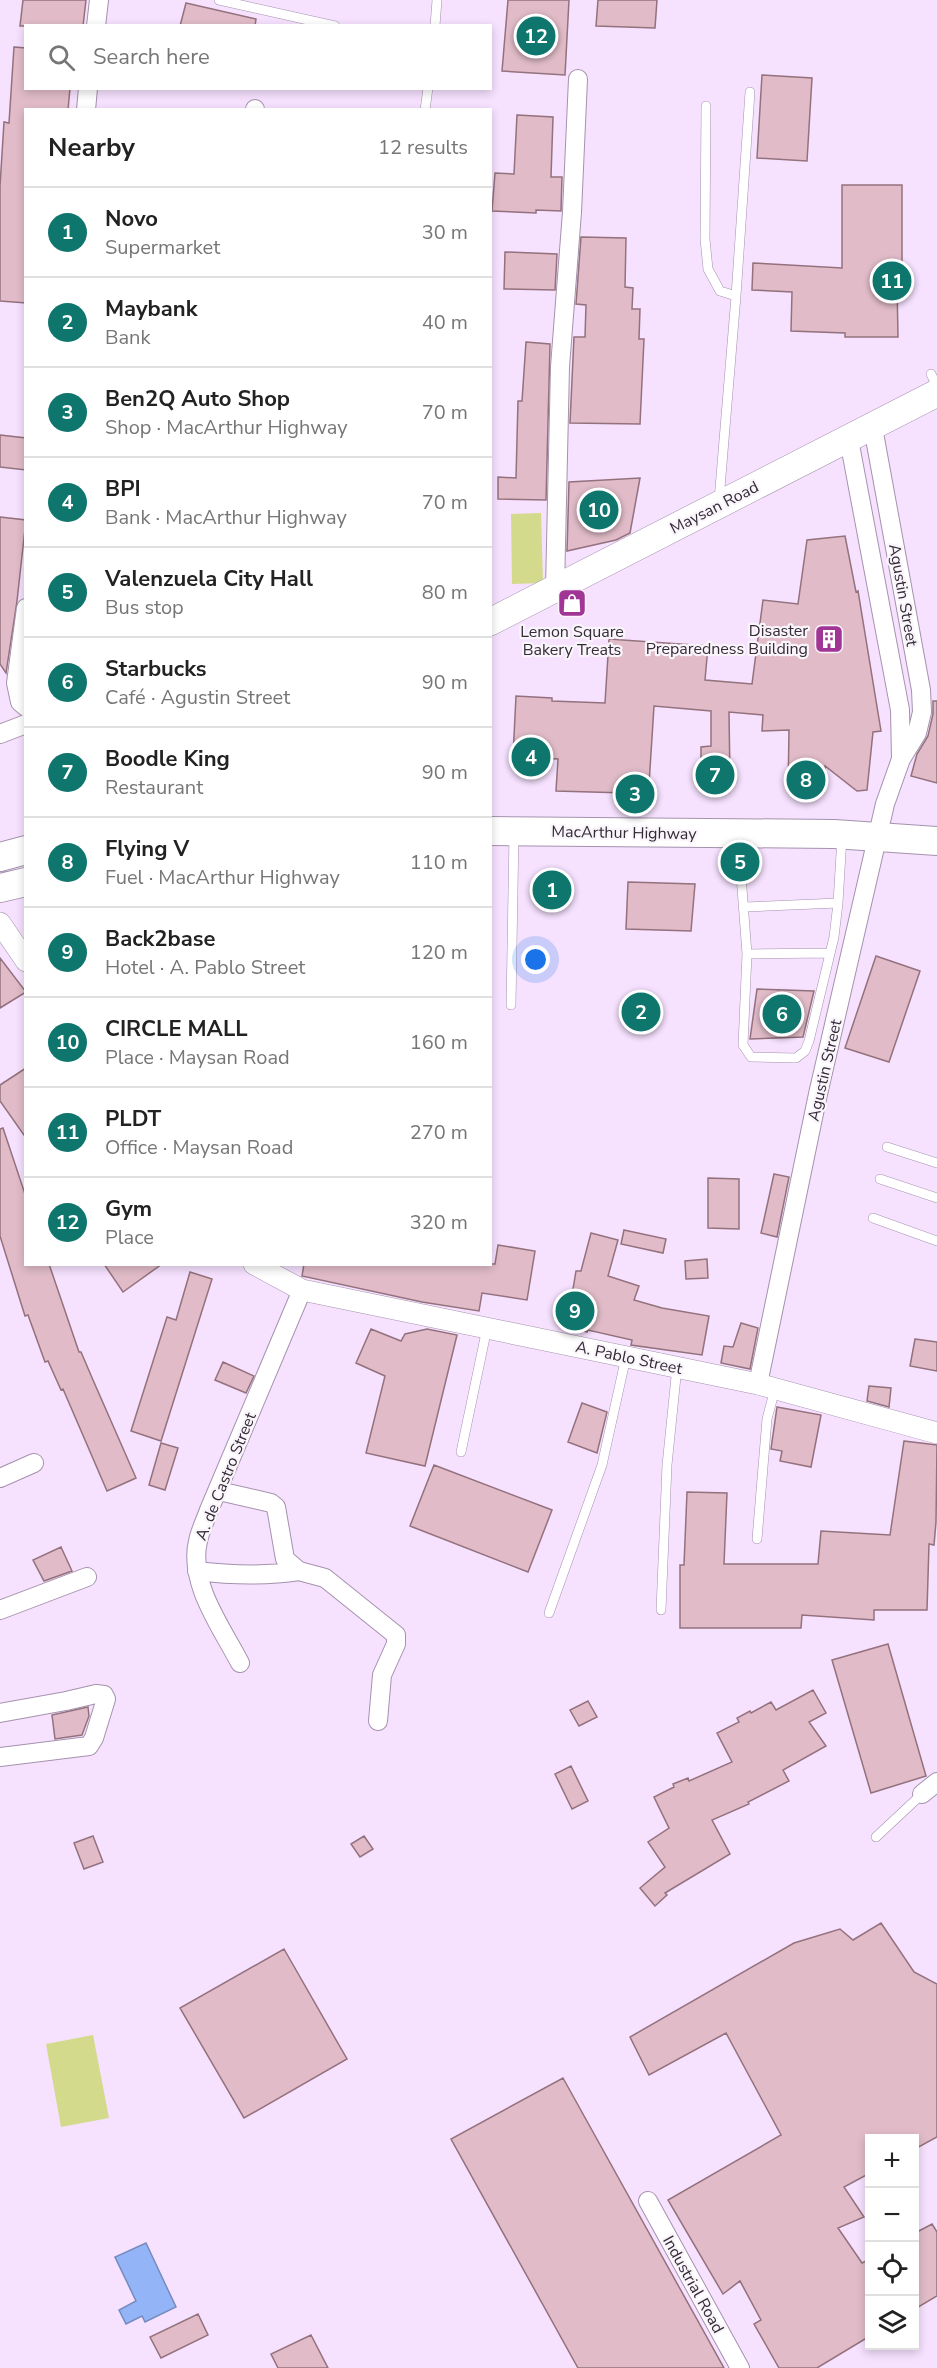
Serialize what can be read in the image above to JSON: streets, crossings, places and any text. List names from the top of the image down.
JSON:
{
  "streets": {
    "highway": ["MacArthur Highway"],
    "main road": ["Maysan Road"],
    "street": [
      "Agustin Street",
      "A. Pablo Street",
      "A. de Castro Street",
      "Industrial Road"
    ]
  },
  "crossings": [
    ["Maysan Road", "Agustin Street"],
    ["Agustin Street", "MacArthur Highway"],
    ["Agustin Street", "A. Pablo Street"],
    ["A. Pablo Street", "A. de Castro Street"]
  ],
  "places": {
    "shop": ["Lemon Square Bakery Treats"],
    "building": ["Disaster Preparedness Building"]
  },
  "page": {
    "pins": [
      "12",
      "11",
      "10",
      "4",
      "7",
      "8",
      "3",
      "5",
      "1",
      "2",
      "6",
      "9"
    ],
    "search": "Search here",
    "heading": ["Nearby", "12 results"],
    "list": [
      {
        "mark": "1",
        "name": "Novo",
        "note": "Supermarket",
        "value": "30 m"
      },
      {
        "mark": "2",
        "name": "Maybank",
        "note": "Bank",
        "value": "40 m"
      },
      {
        "mark": "3",
        "name": "Ben2Q Auto Shop",
        "note": "Shop · MacArthur Highway",
        "value": "70 m"
      },
      {
        "mark": "4",
        "name": "BPI",
        "note": "Bank · MacArthur Highway",
        "value": "70 m"
      },
      {
        "mark": "5",
        "name": "Valenzuela City Hall",
        "note": "Bus stop",
        "value": "80 m"
      },
      {
        "mark": "6",
        "name": "Starbucks",
        "note": "Café · Agustin Street",
        "value": "90 m"
      },
      {
        "mark": "7",
        "name": "Boodle King",
        "note": "Restaurant",
        "value": "90 m"
      },
      {
        "mark": "8",
        "name": "Flying V",
        "note": "Fuel · MacArthur Highway",
        "value": "110 m"
      },
      {
        "mark": "9",
        "name": "Back2base",
        "note": "Hotel · A. Pablo Street",
        "value": "120 m"
      },
      {
        "mark": "10",
        "name": "CIRCLE MALL",
        "note": "Place · Maysan Road",
        "value": "160 m"
      },
      {
        "mark": "11",
        "name": "PLDT",
        "note": "Office · Maysan Road",
        "value": "270 m"
      },
      {
        "mark": "12",
        "name": "Gym",
        "note": "Place",
        "value": "320 m"
      }
    ],
    "map_buttons": ["+", "−"]
  }
}
